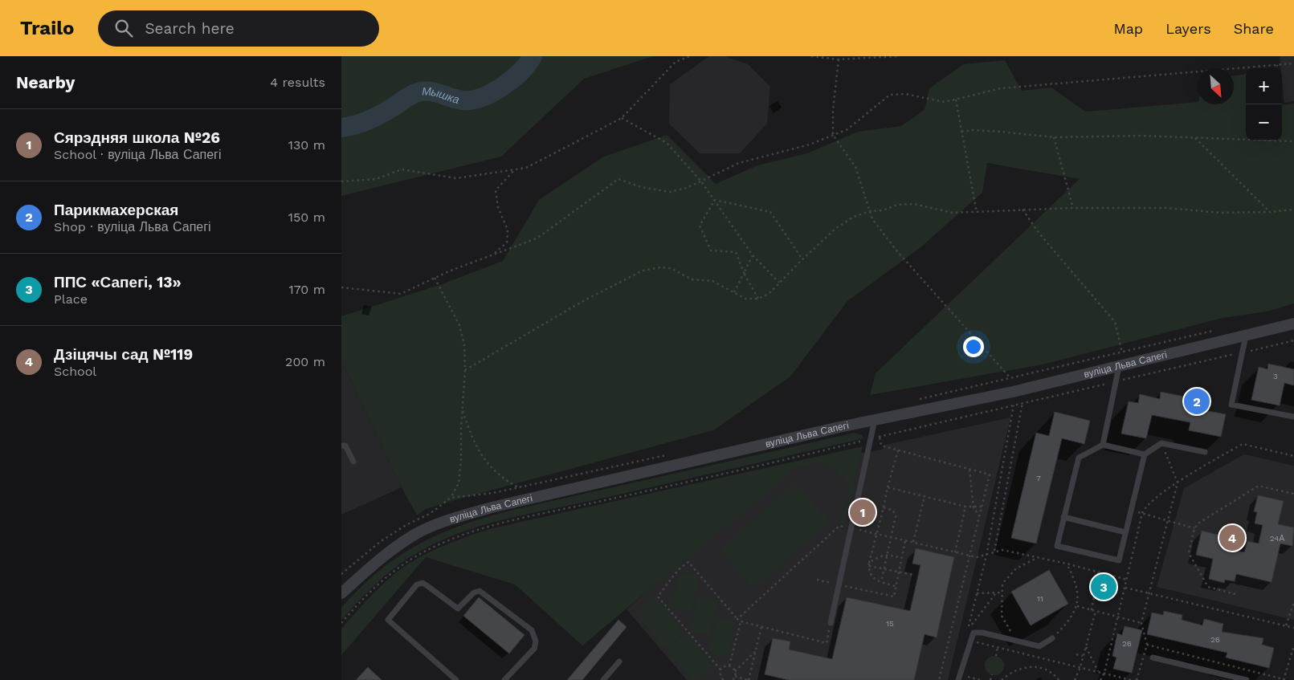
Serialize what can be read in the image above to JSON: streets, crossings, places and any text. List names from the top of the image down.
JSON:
{
  "streets": {
    "street": ["вуліца Льва Сапегі"]
  },
  "water": ["Мышка"],
  "house_numbers": [
    "3",
    "7",
    "24А",
    "11",
    "15",
    "26",
    "26"
  ],
  "north": "bottom right",
  "page": {
    "header": "Trailo",
    "search": "Search here",
    "nav": ["Map", "Layers", "Share"],
    "heading": ["Nearby", "4 results"],
    "map_buttons": ["+", "−"],
    "list": [
      {
        "mark": "1",
        "name": "Сярэдняя школа №26",
        "note": "School · вуліца Льва Сапегі",
        "value": "130 m"
      },
      {
        "mark": "2",
        "name": "Парикмахерская",
        "note": "Shop · вуліца Льва Сапегі",
        "value": "150 m"
      },
      {
        "mark": "3",
        "name": "ППС «Сапегі, 13»",
        "note": "Place",
        "value": "170 m"
      },
      {
        "mark": "4",
        "name": "Дзіцячы сад №119",
        "note": "School",
        "value": "200 m"
      }
    ],
    "pins": [
      "2",
      "1",
      "4",
      "3"
    ]
  }
}
